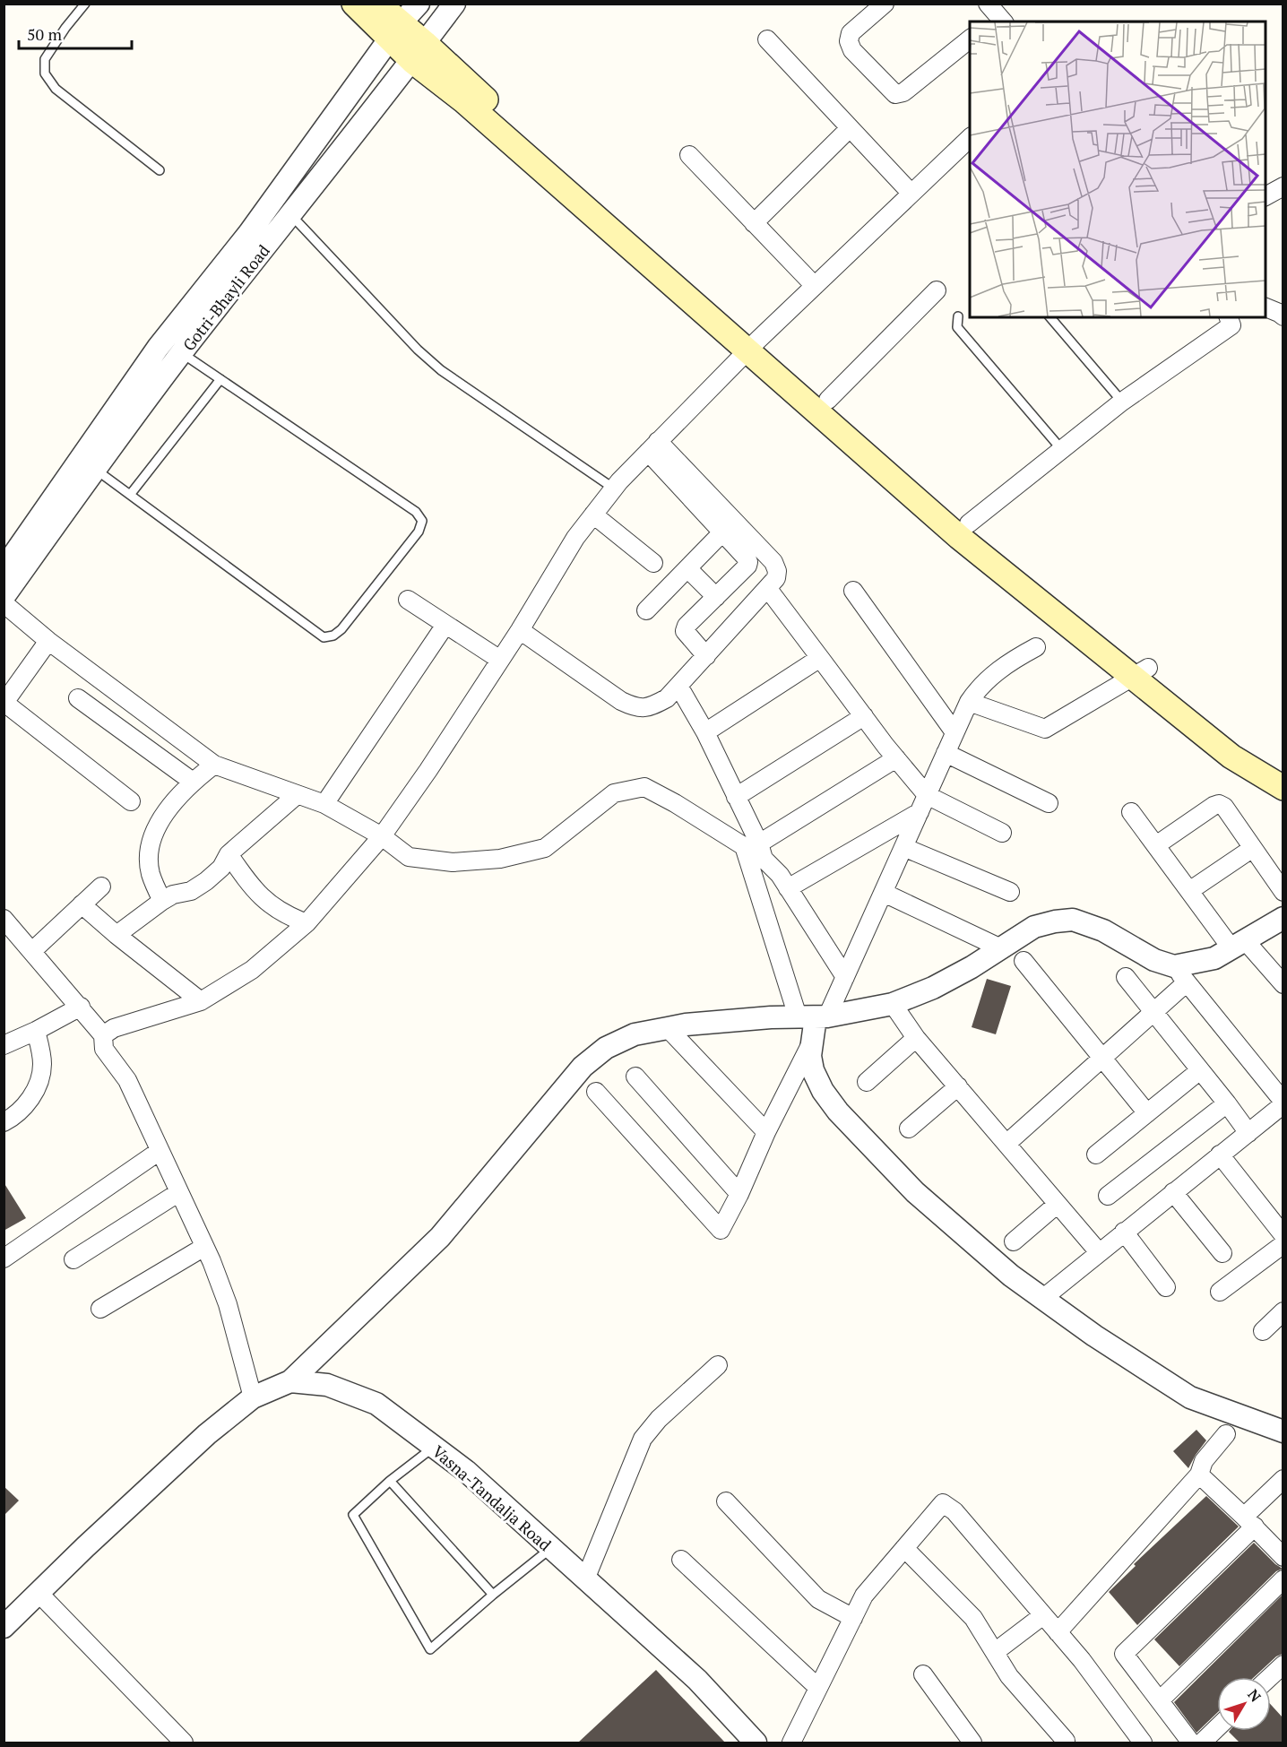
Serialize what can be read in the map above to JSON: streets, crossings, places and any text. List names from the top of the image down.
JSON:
{
  "streets": {
    "street": ["Gotri-Bhayli Road", "Vasna-Tandalja Road"]
  },
  "scale_bar": "50 m",
  "north": "top right"
}
